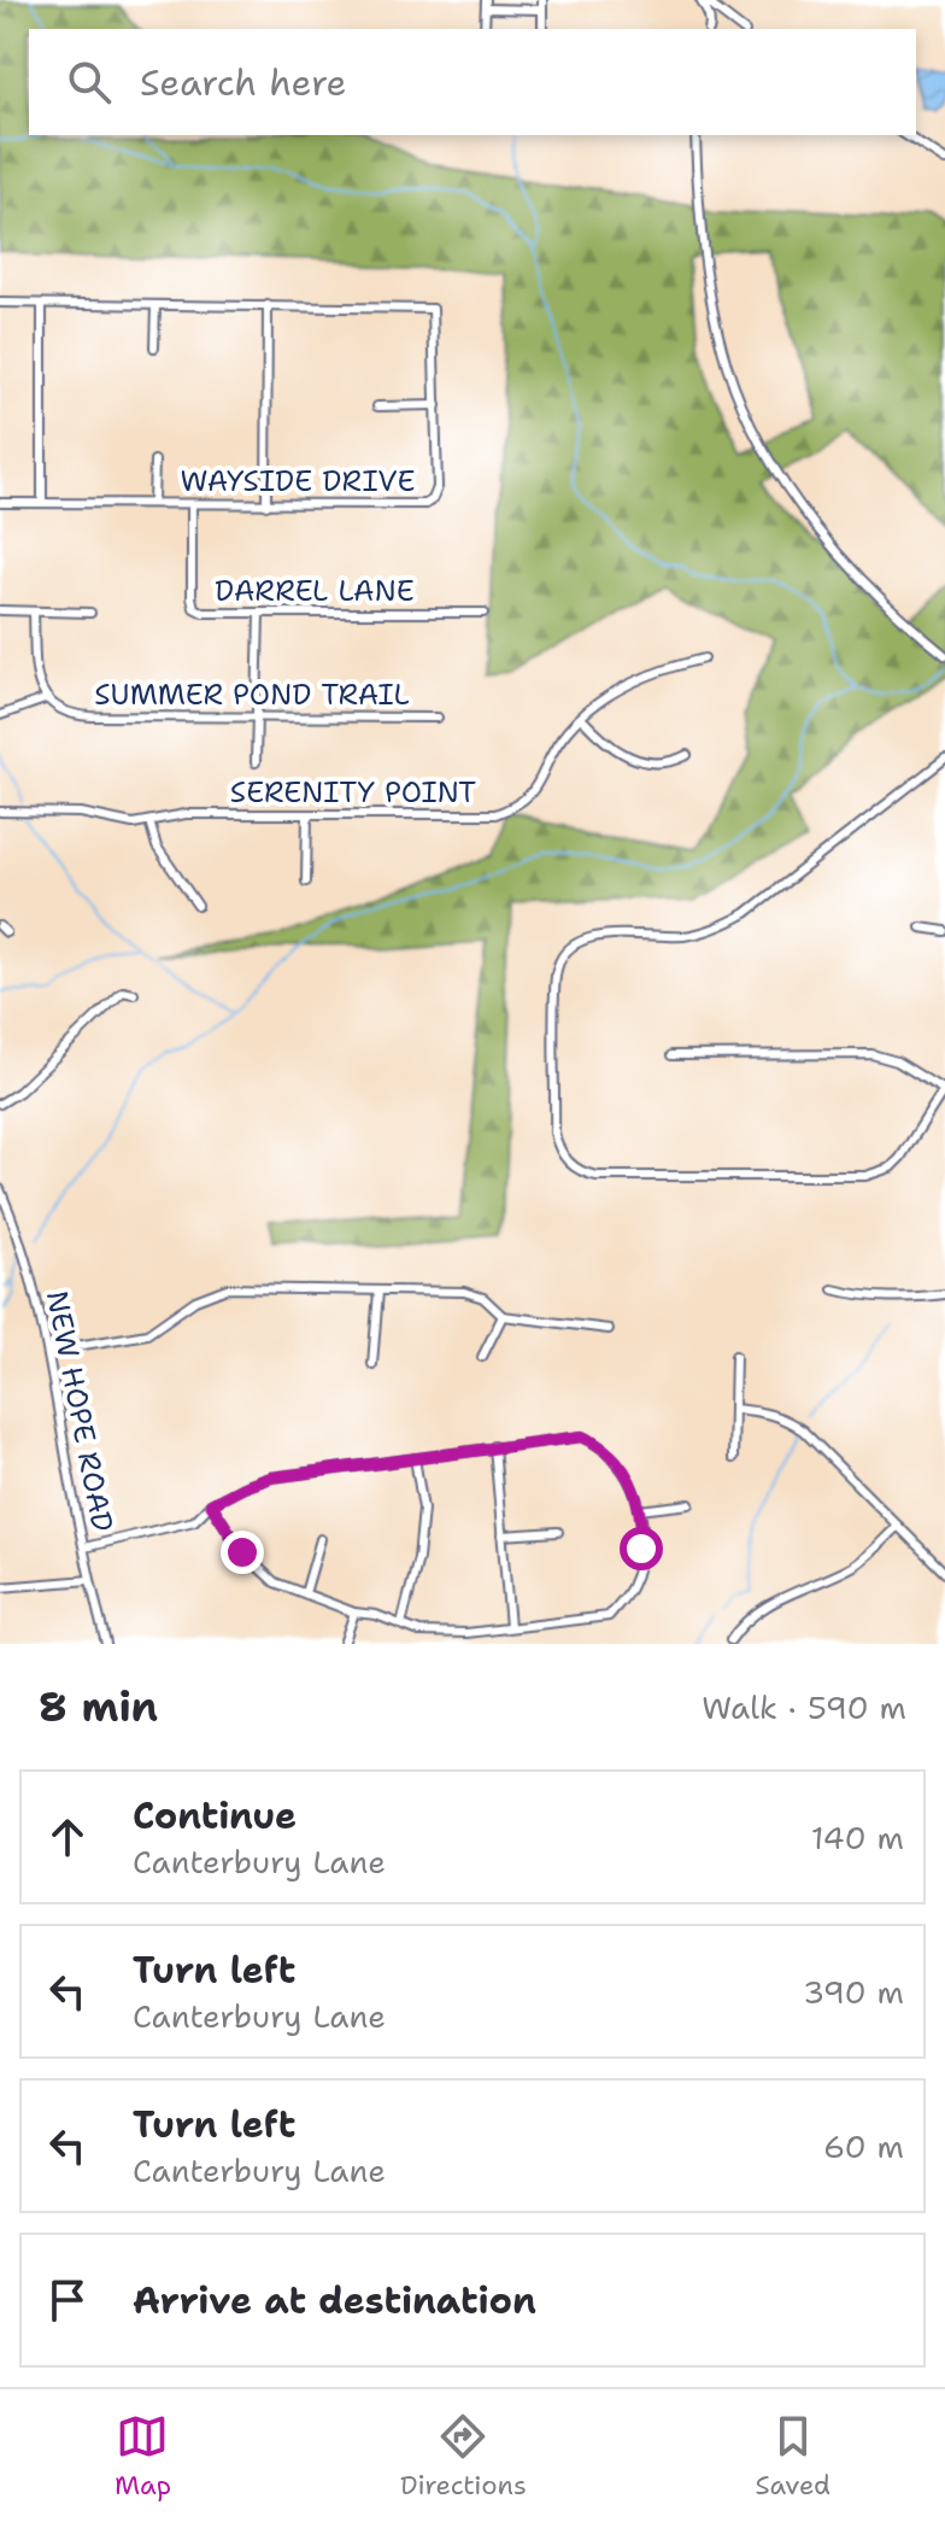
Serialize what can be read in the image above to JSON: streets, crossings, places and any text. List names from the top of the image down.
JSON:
{
  "streets": {
    "street": [
      "WAYSIDE DRIVE",
      "DARREL LANE",
      "SUMMER POND TRAIL",
      "SERENITY POINT",
      "NEW HOPE ROAD"
    ]
  },
  "crossings": [
    ["WAYSIDE DRIVE", "DARREL LANE"]
  ],
  "page": {
    "search": "Search here",
    "heading": ["8 min", "Walk · 590 m"],
    "list": [
      ["Continue", "Canterbury Lane", "140 m"],
      ["Turn left", "Canterbury Lane", "390 m"],
      ["Turn left", "Canterbury Lane", "60 m"],
      "Arrive at destination"
    ],
    "nav": ["Map", "Directions", "Saved"]
  }
}
